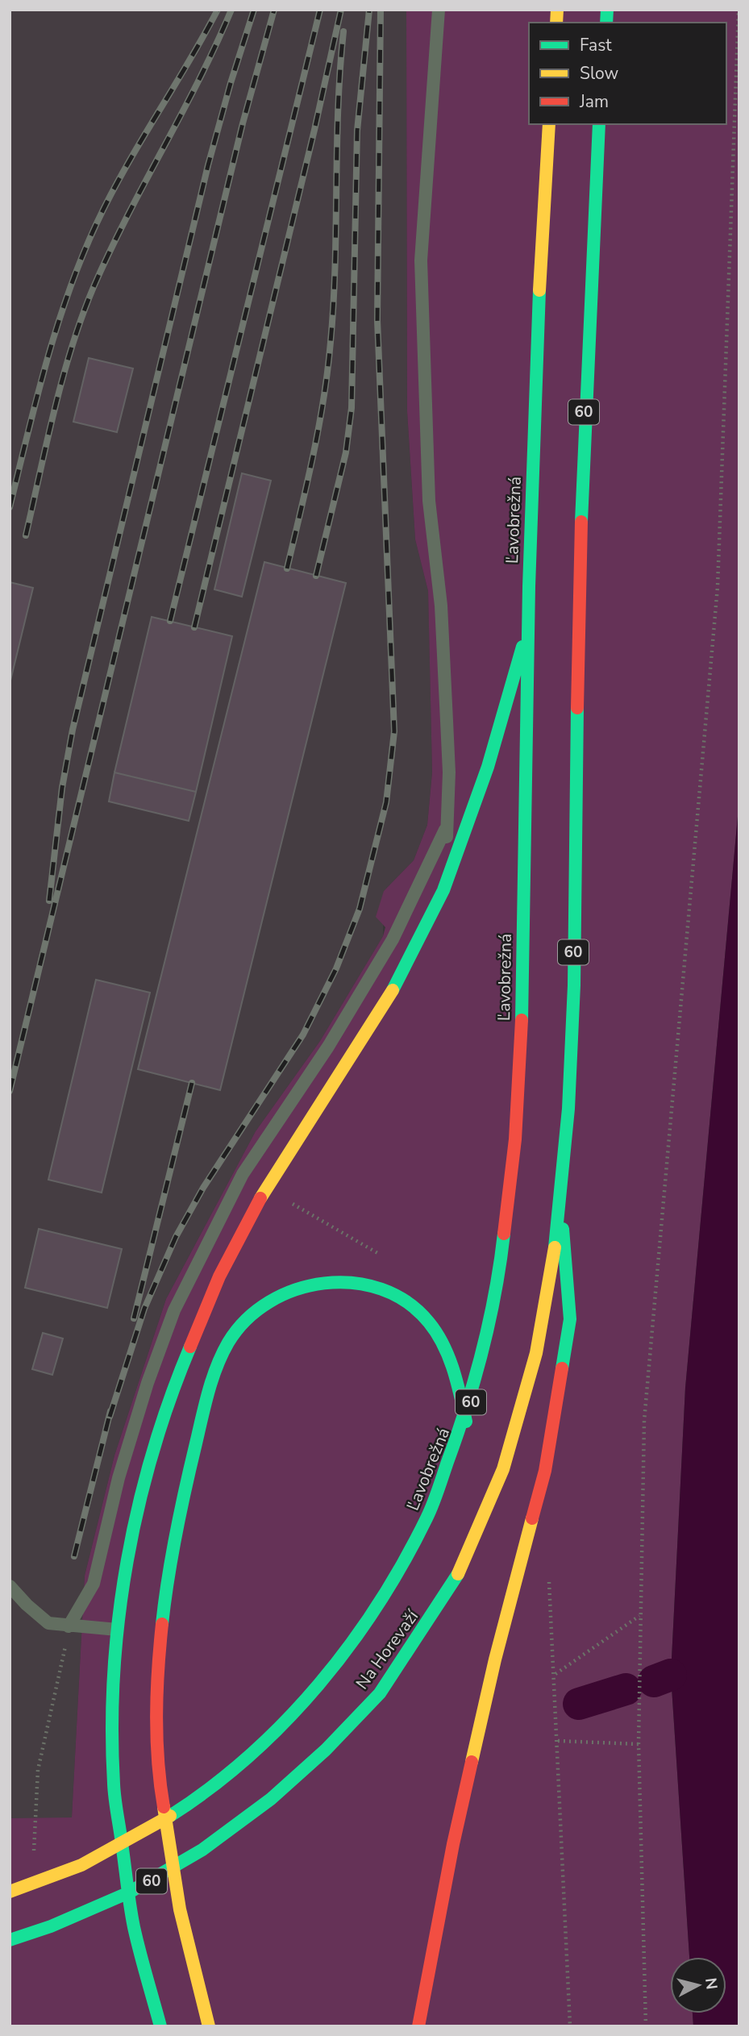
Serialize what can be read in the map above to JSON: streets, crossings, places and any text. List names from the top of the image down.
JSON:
{
  "streets": {
    "main road": ["60", "Ľavobrežná", "Na Horevaží"]
  },
  "crossings": [
    ["60", "Na Horevaží"]
  ],
  "legend": ["Fast", "Slow", "Jam"],
  "north": "right"
}
